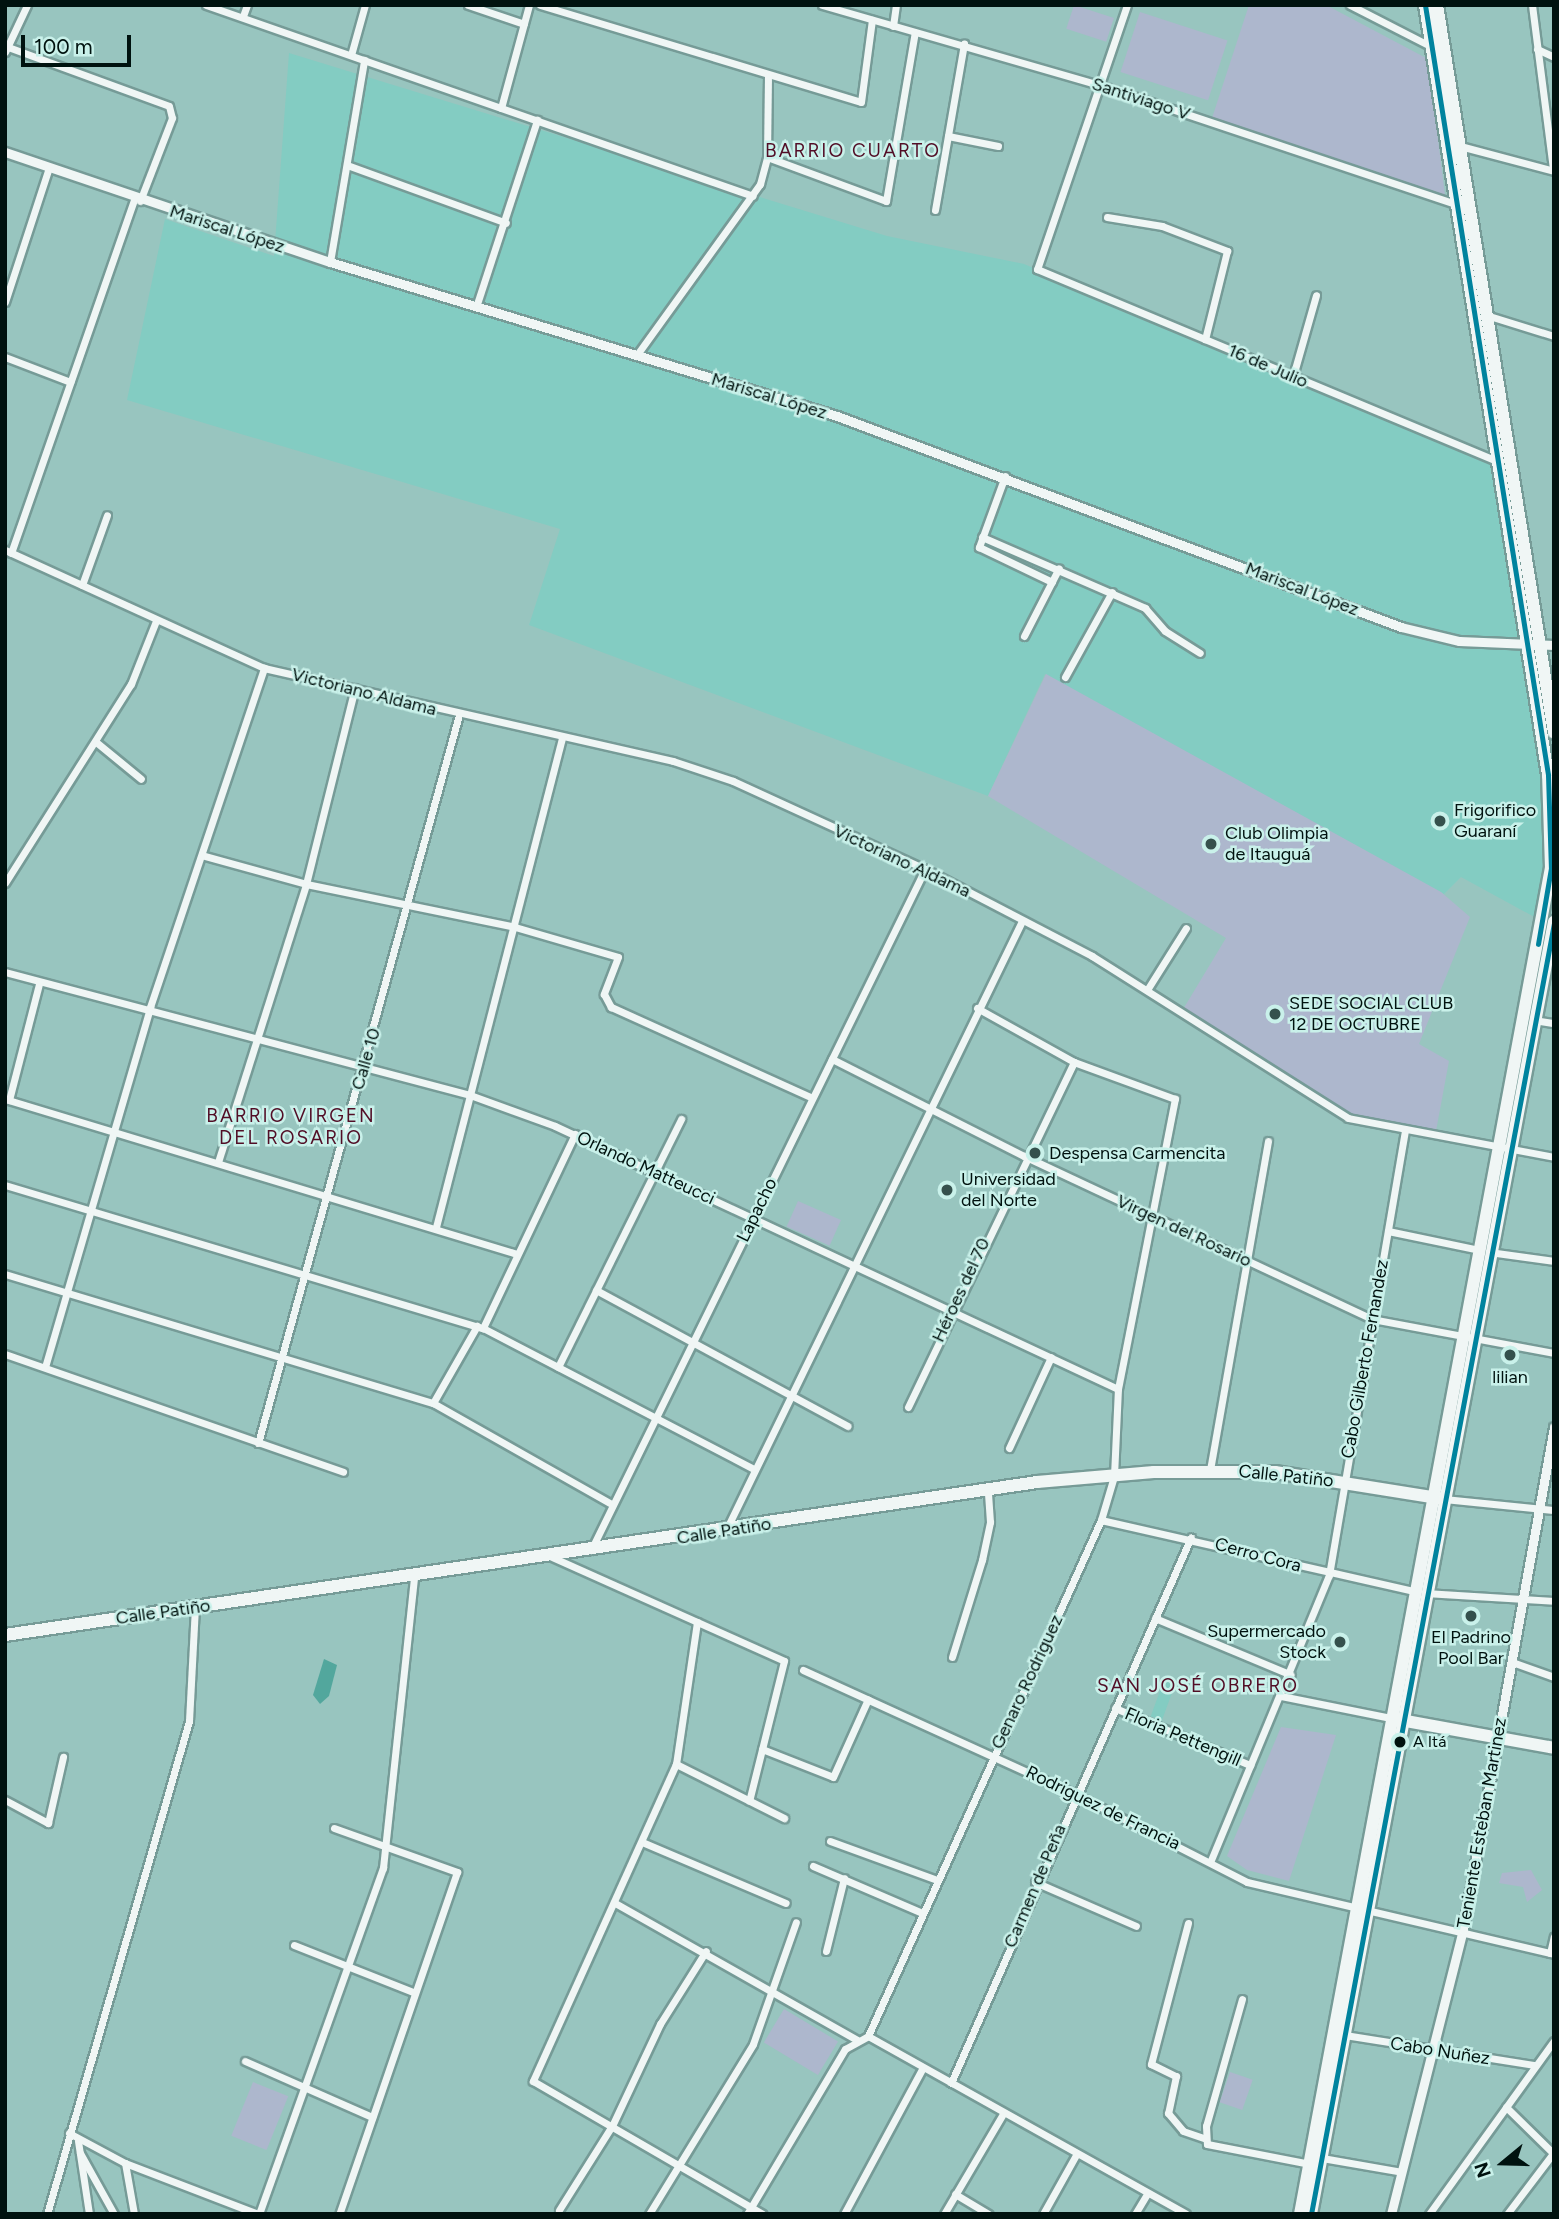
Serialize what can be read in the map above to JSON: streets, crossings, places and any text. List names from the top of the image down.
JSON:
{
  "streets": {
    "main road": ["Calle Patiño"],
    "street": [
      "Santiviago V",
      "Mariscal López",
      "16 de Julio",
      "Victoriano Aldama",
      "Calle 10",
      "Orlando Matteucci",
      "Lapacho",
      "Virgen del Rosario",
      "Héroes del 70",
      "Cabo Gilberto Fernandez",
      "Cerro Cora",
      "Genaro Rodriguez",
      "Floria Pettengill",
      "Rodriguez de Francia",
      "Teniente Esteban Martinez",
      "Carmen de Peña",
      "Cabo Nuñez"
    ]
  },
  "crossings": [
    ["Santiviago V", "16 de Julio"],
    ["Victoriano Aldama", "Calle 10"],
    ["Victoriano Aldama", "Lapacho"],
    ["Victoriano Aldama", "Cabo Gilberto Fernandez"],
    ["Calle 10", "Orlando Matteucci"],
    ["Orlando Matteucci", "Lapacho"],
    ["Orlando Matteucci", "Héroes del 70"],
    ["Orlando Matteucci", "Genaro Rodriguez"],
    ["Lapacho", "Virgen del Rosario"],
    ["Lapacho", "Calle Patiño"],
    ["Virgen del Rosario", "Héroes del 70"],
    ["Virgen del Rosario", "Cabo Gilberto Fernandez"],
    ["Virgen del Rosario", "Genaro Rodriguez"],
    ["Héroes del 70", "Genaro Rodriguez"],
    ["Cabo Gilberto Fernandez", "Calle Patiño"],
    ["Cabo Gilberto Fernandez", "Cerro Cora"],
    ["Cabo Gilberto Fernandez", "Floria Pettengill"],
    ["Cabo Gilberto Fernandez", "Rodriguez de Francia"],
    ["Calle Patiño", "Genaro Rodriguez"],
    ["Cerro Cora", "Genaro Rodriguez"],
    ["Cerro Cora", "Teniente Esteban Martinez"],
    ["Cerro Cora", "Carmen de Peña"],
    ["Genaro Rodriguez", "Rodriguez de Francia"],
    ["Floria Pettengill", "Carmen de Peña"],
    ["Rodriguez de Francia", "Teniente Esteban Martinez"],
    ["Rodriguez de Francia", "Carmen de Peña"],
    ["Teniente Esteban Martinez", "Cabo Nuñez"]
  ],
  "districts": ["BARRIO CUARTO", "BARRIO VIRGEN DEL ROSARIO", "SAN JOSÉ OBRERO"],
  "places": [
    "Frigorifico Guaraní",
    "Club Olimpia de Itauguá",
    "SEDE SOCIAL CLUB 12 DE OCTUBRE",
    "Despensa Carmencita",
    "Universidad del Norte",
    "lilian",
    "El Padrino Pool Bar",
    "Supermercado Stock",
    "A Itá"
  ],
  "scale_bar": "100 m",
  "north": "left"
}
